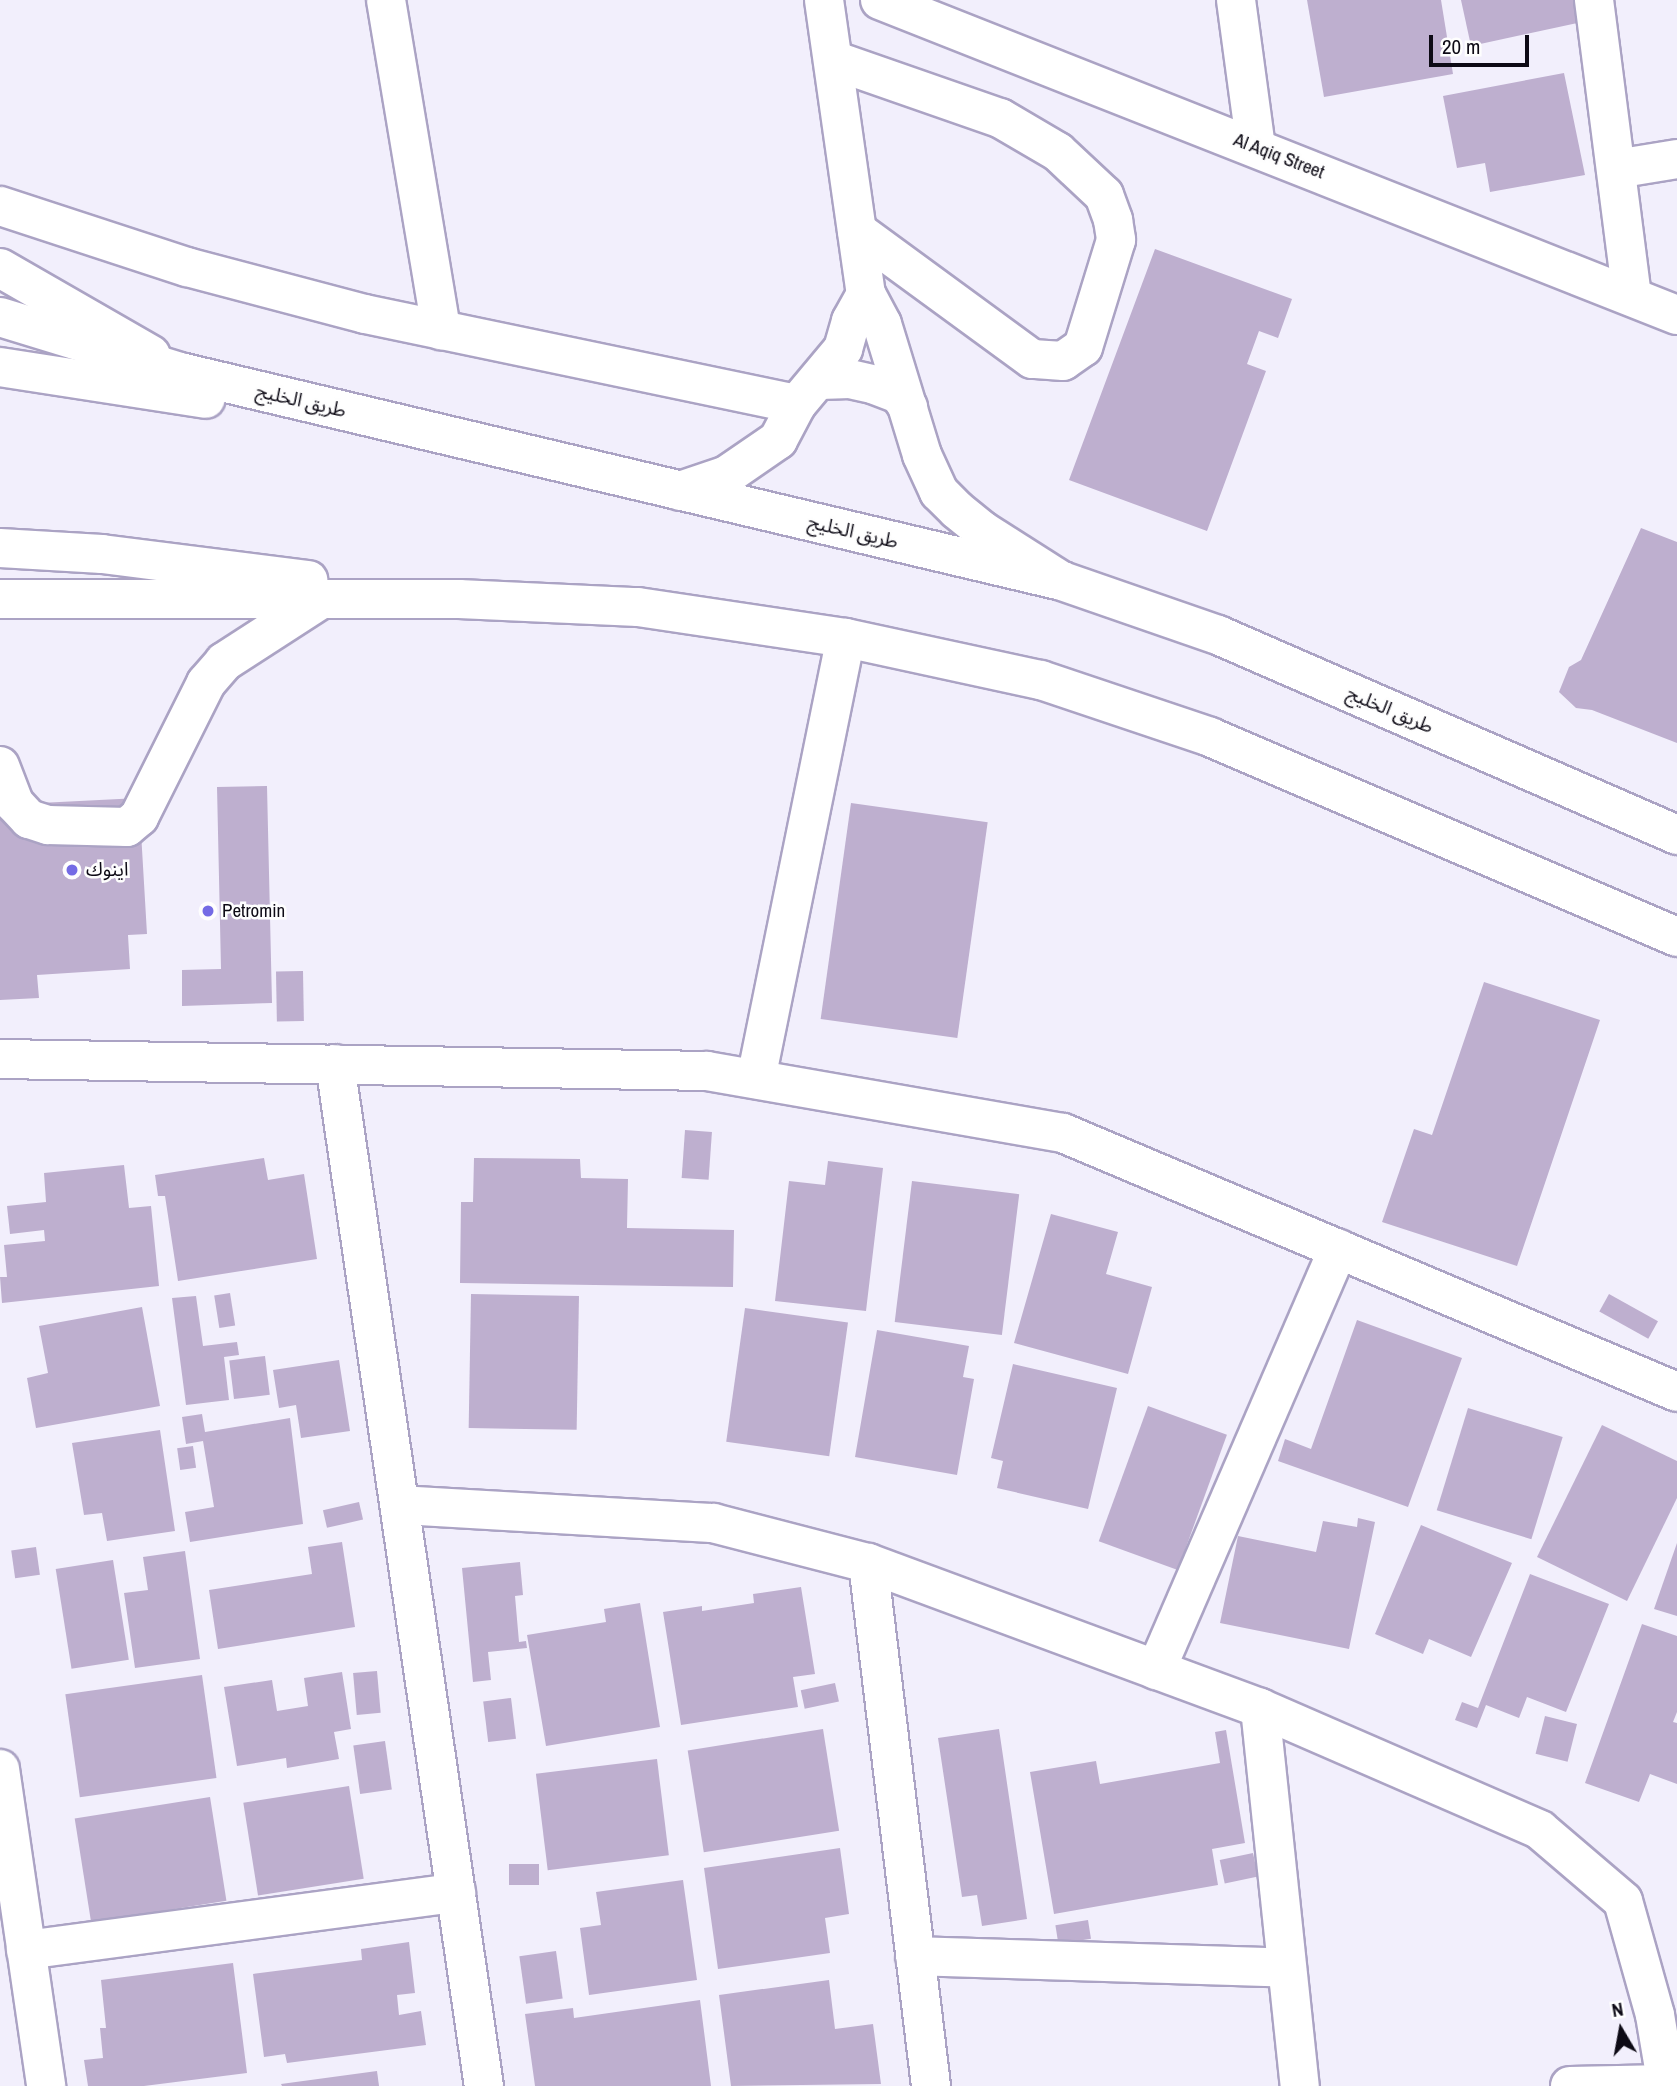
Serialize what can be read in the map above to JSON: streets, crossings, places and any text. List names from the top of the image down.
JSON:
{
  "streets": {
    "street": ["Al Aqiq Street", "طريق الخليج"]
  },
  "places": ["اينوك", "Petromin"],
  "scale_bar": "20 m",
  "north": "top"
}
